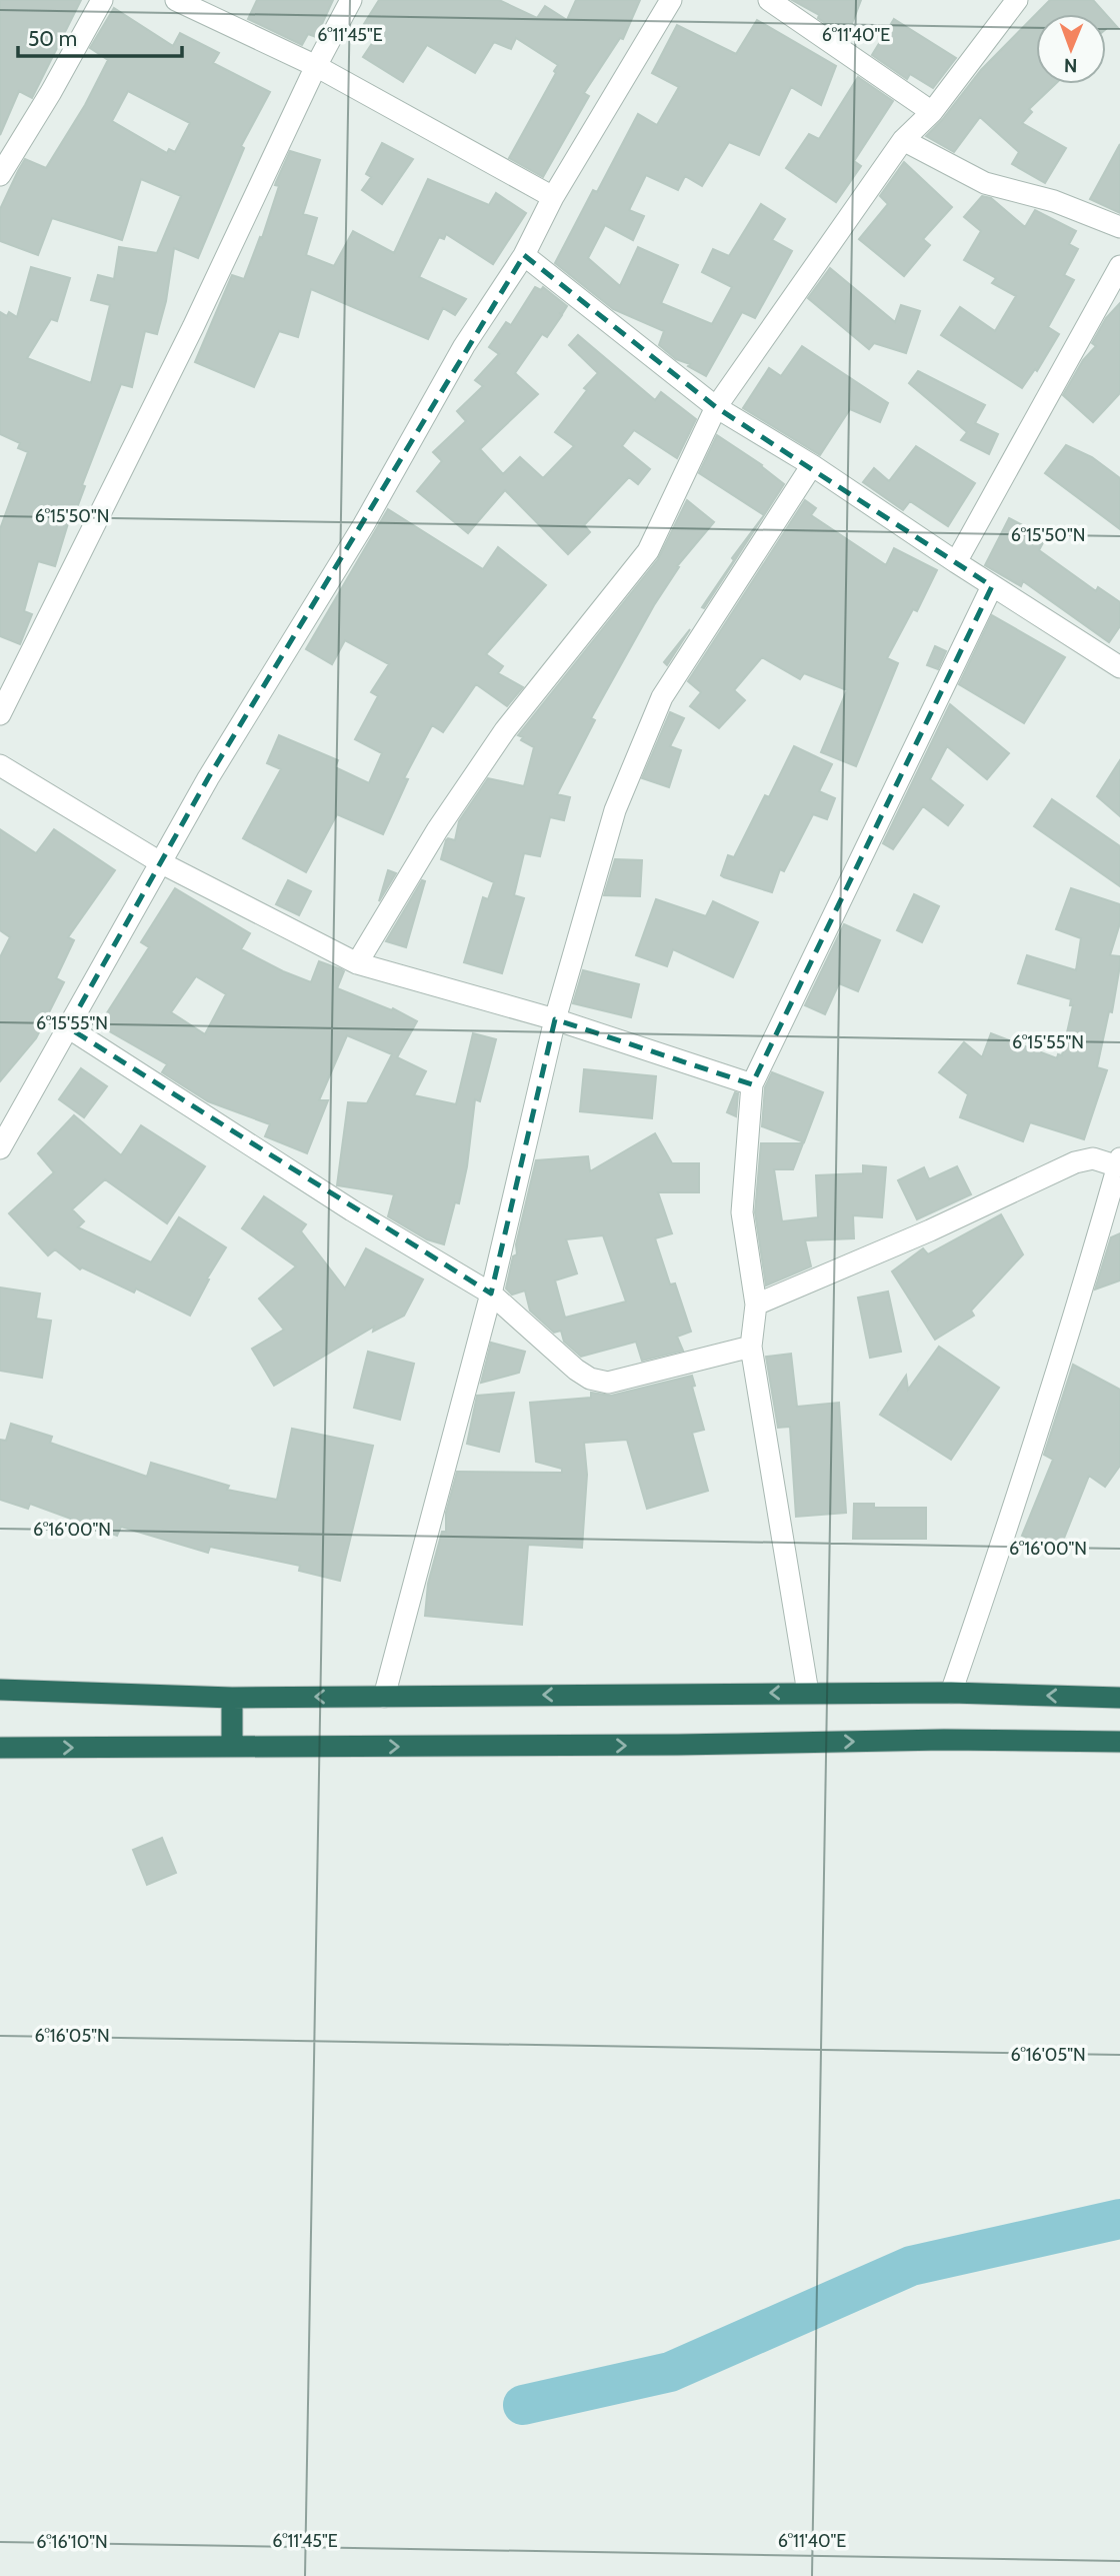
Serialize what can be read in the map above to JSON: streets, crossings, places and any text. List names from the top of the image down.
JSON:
{
  "scale_bar": "50 m",
  "north": "bottom",
  "coordinates": [
    "6°11'45\"E",
    "6°11'40\"E",
    "6°15'50\"N",
    "6°15'55\"N",
    "6°16'00\"N",
    "6°16'05\"N",
    "6°16'10\"N"
  ]
}
